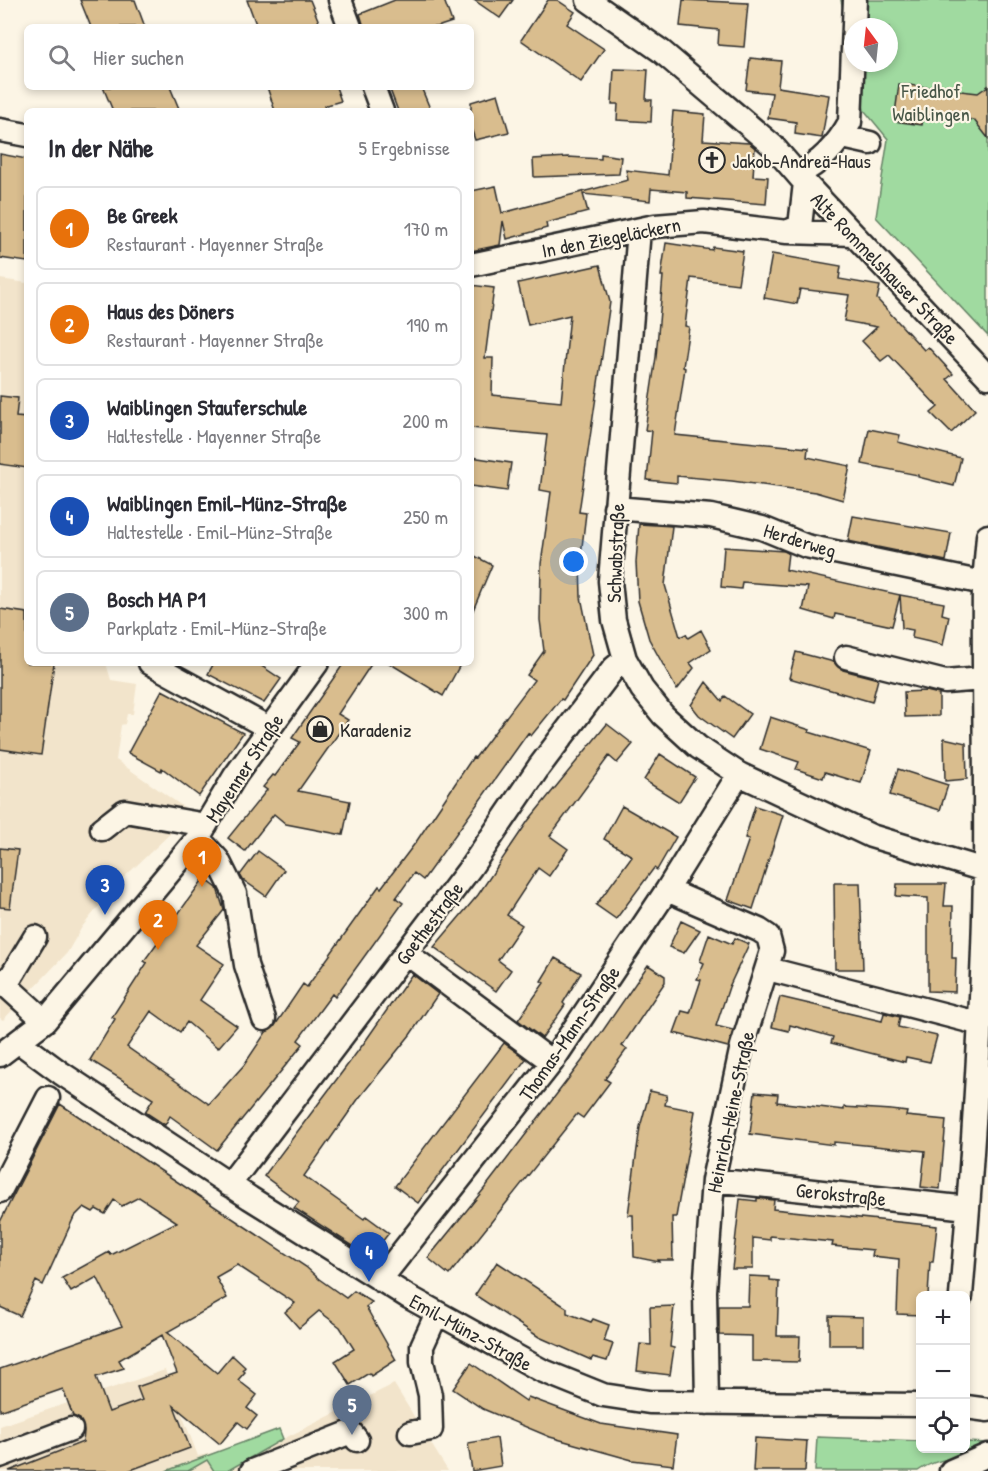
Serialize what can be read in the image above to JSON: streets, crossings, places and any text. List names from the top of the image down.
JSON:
{
  "streets": {
    "street": [
      "In den Ziegeläckern",
      "Alte Rommelshauser Straße",
      "Herderweg",
      "Schwabstraße",
      "Mayenner Straße",
      "Goethestraße",
      "Thomas-Mann-Straße",
      "Heinrich-Heine-Straße",
      "Gerokstraße",
      "Emil-Münz-Straße"
    ]
  },
  "crossings": [
    ["In den Ziegeläckern", "Alte Rommelshauser Straße"],
    ["In den Ziegeläckern", "Schwabstraße"],
    ["Herderweg", "Schwabstraße"],
    ["Schwabstraße", "Goethestraße"],
    ["Schwabstraße", "Thomas-Mann-Straße"],
    ["Mayenner Straße", "Emil-Münz-Straße"],
    ["Goethestraße", "Emil-Münz-Straße"],
    ["Thomas-Mann-Straße", "Heinrich-Heine-Straße"],
    ["Thomas-Mann-Straße", "Emil-Münz-Straße"],
    ["Heinrich-Heine-Straße", "Gerokstraße"],
    ["Heinrich-Heine-Straße", "Emil-Münz-Straße"]
  ],
  "parks": ["Friedhof Waiblingen"],
  "places": {
    "church": ["Jakob-Andreä-Haus"],
    "shop": ["Karadeniz"]
  },
  "north": "top",
  "page": {
    "search": "Hier suchen",
    "heading": ["In der Nähe", "5 Ergebnisse"],
    "list": [
      {
        "mark": "1",
        "name": "Be Greek",
        "note": "Restaurant · Mayenner Straße",
        "value": "170 m"
      },
      {
        "mark": "2",
        "name": "Haus des Döners",
        "note": "Restaurant · Mayenner Straße",
        "value": "190 m"
      },
      {
        "mark": "3",
        "name": "Waiblingen Stauferschule",
        "note": "Haltestelle · Mayenner Straße",
        "value": "200 m"
      },
      {
        "mark": "4",
        "name": "Waiblingen Emil-Münz-Straße",
        "note": "Haltestelle · Emil-Münz-Straße",
        "value": "250 m"
      },
      {
        "mark": "5",
        "name": "Bosch MA P1",
        "note": "Parkplatz · Emil-Münz-Straße",
        "value": "300 m"
      }
    ],
    "pins": [
      "1",
      "3",
      "2",
      "4",
      "5"
    ],
    "map_buttons": ["+", "−"]
  }
}
